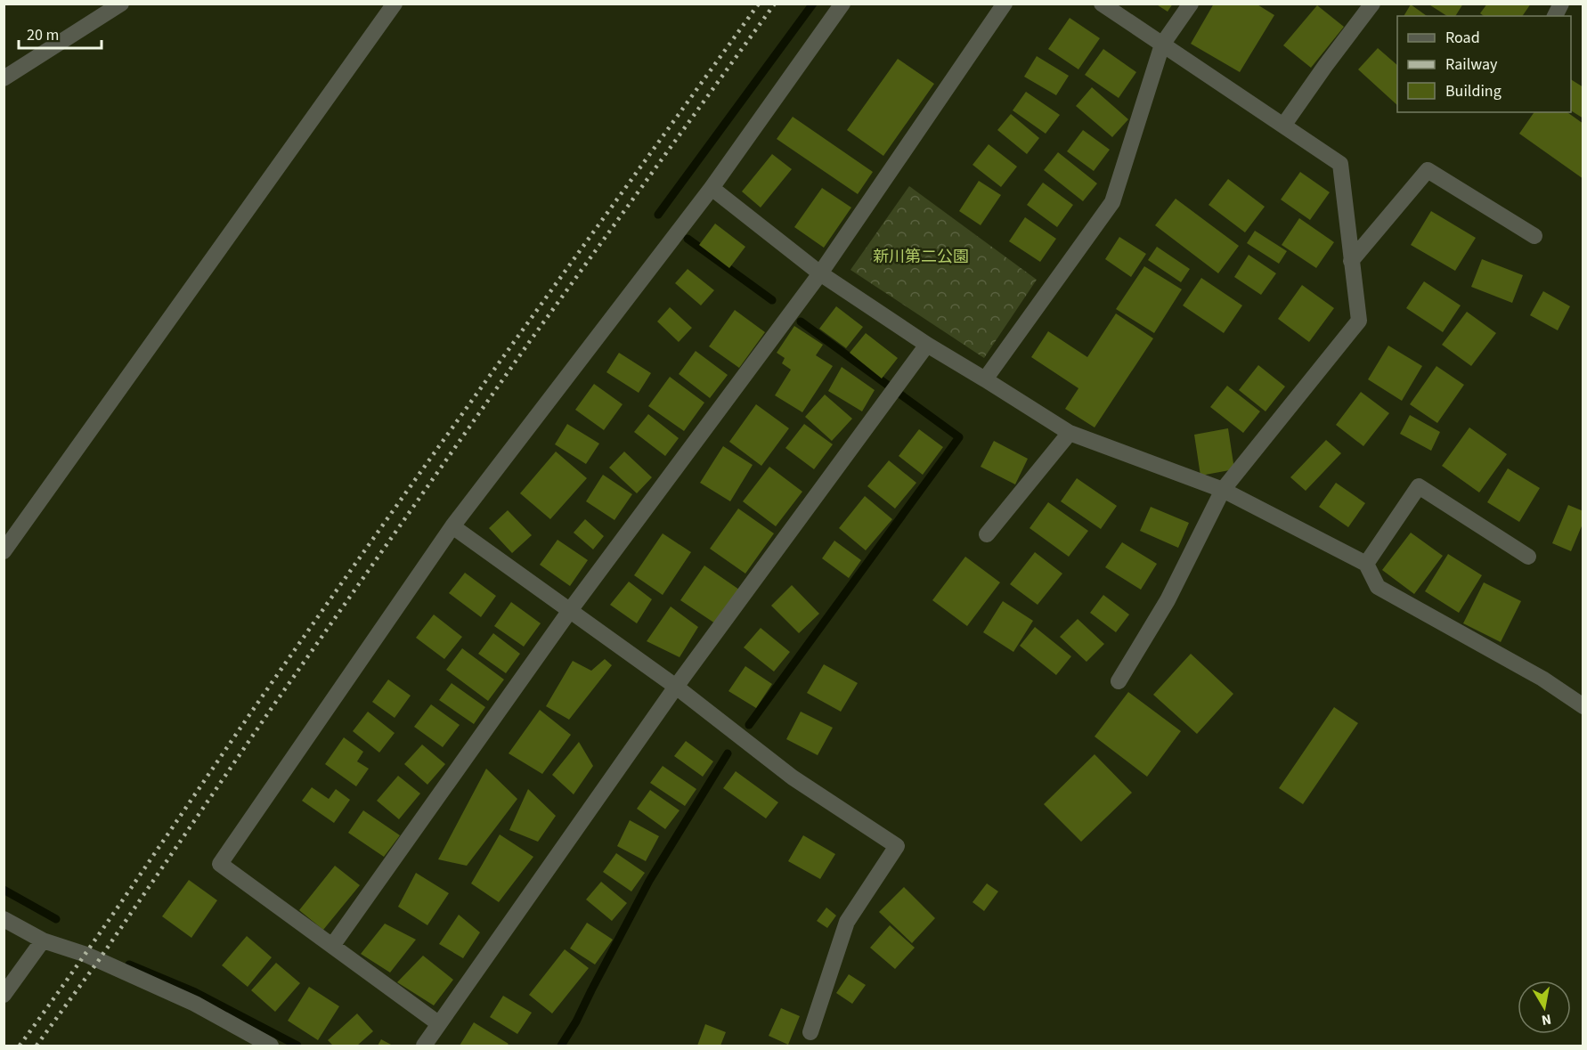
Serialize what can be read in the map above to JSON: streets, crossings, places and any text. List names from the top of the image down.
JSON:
{
  "parks": ["新川第二公園"],
  "legend": ["Road", "Railway", "Building"],
  "scale_bar": "20 m",
  "north": "bottom"
}
